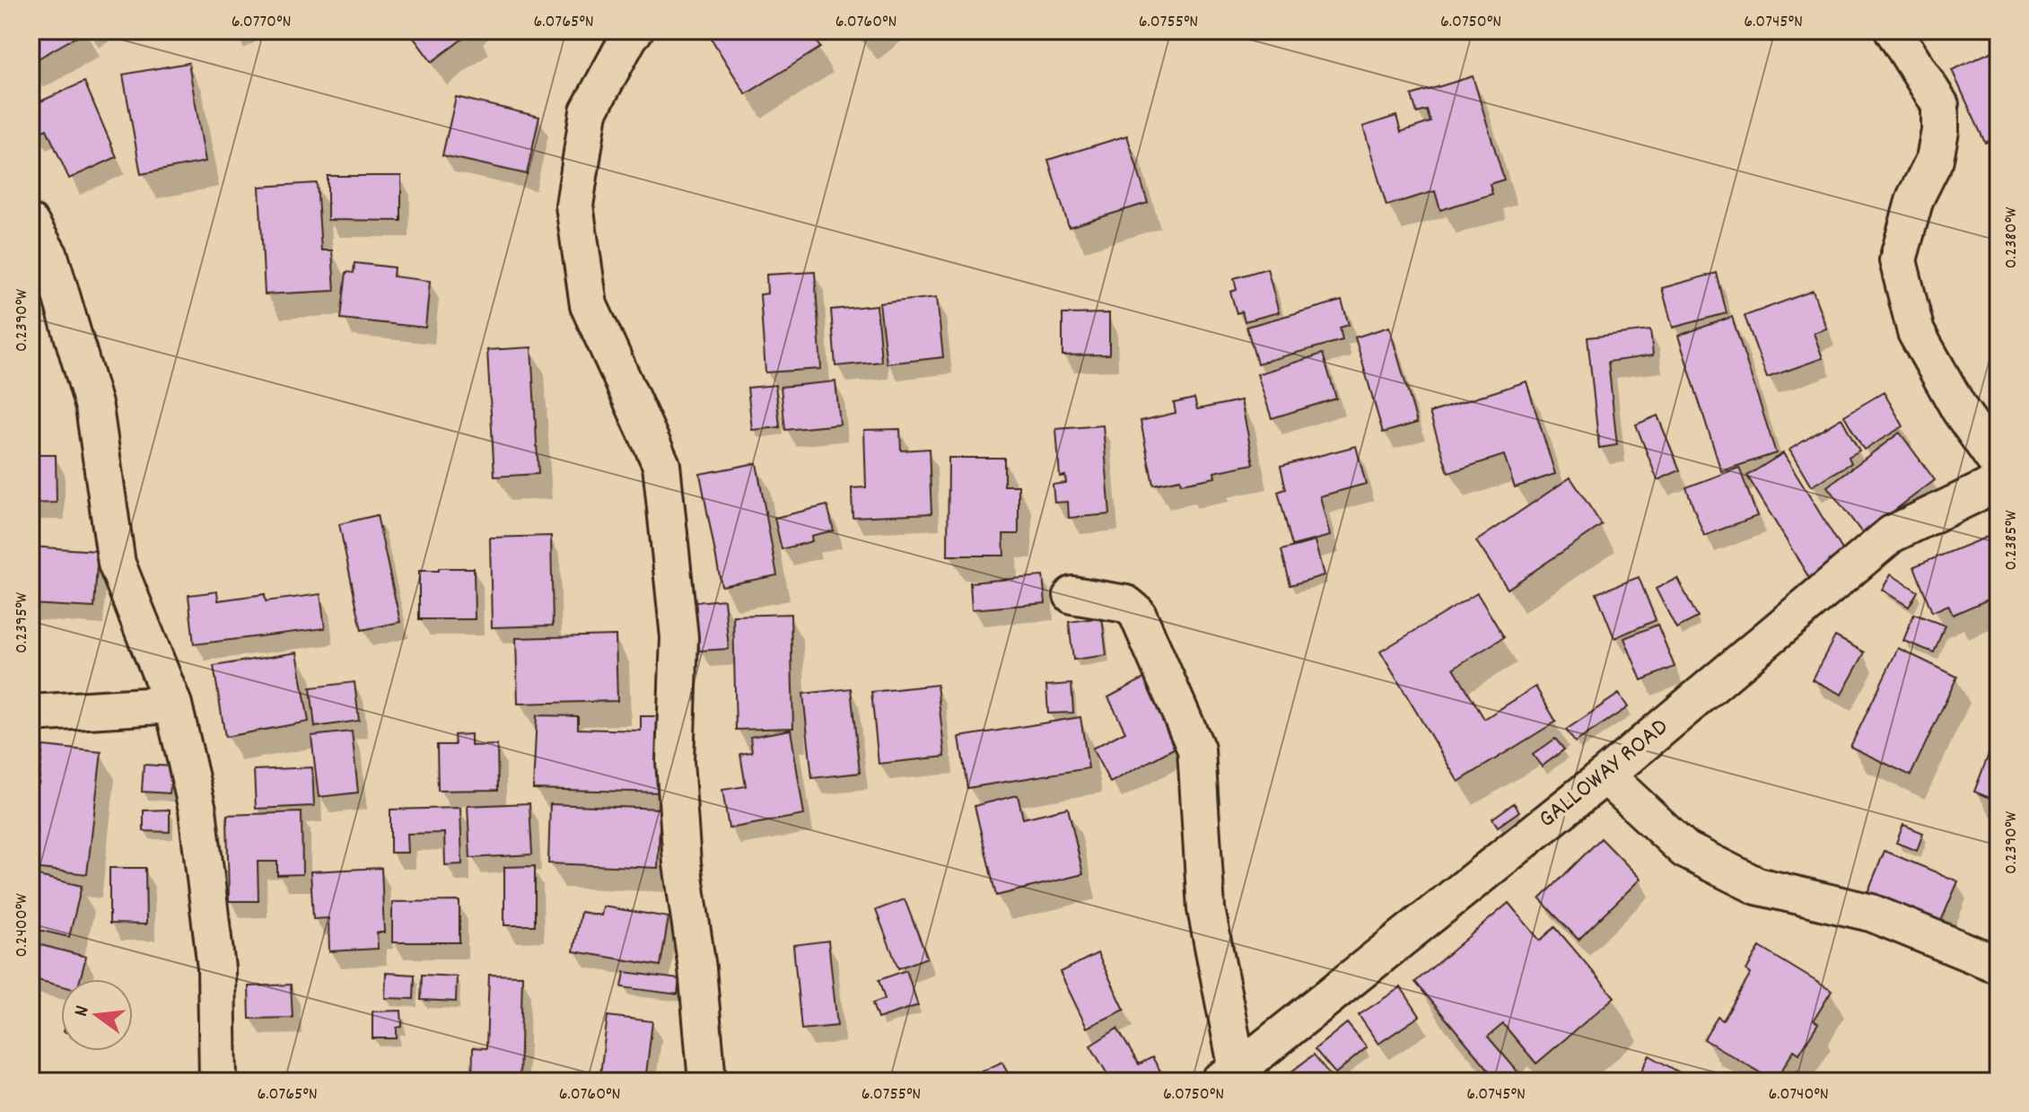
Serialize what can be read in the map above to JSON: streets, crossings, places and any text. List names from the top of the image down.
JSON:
{
  "streets": {
    "street": ["GALLOWAY ROAD"]
  },
  "north": "left",
  "coordinates": [
    "6.0770°N",
    "6.0765°N",
    "6.0760°N",
    "6.0755°N",
    "6.0750°N",
    "6.0745°N",
    "0.2380°W",
    "0.2390°W",
    "0.2385°W",
    "0.2395°W",
    "0.2400°W",
    "6.0740°N"
  ]
}
